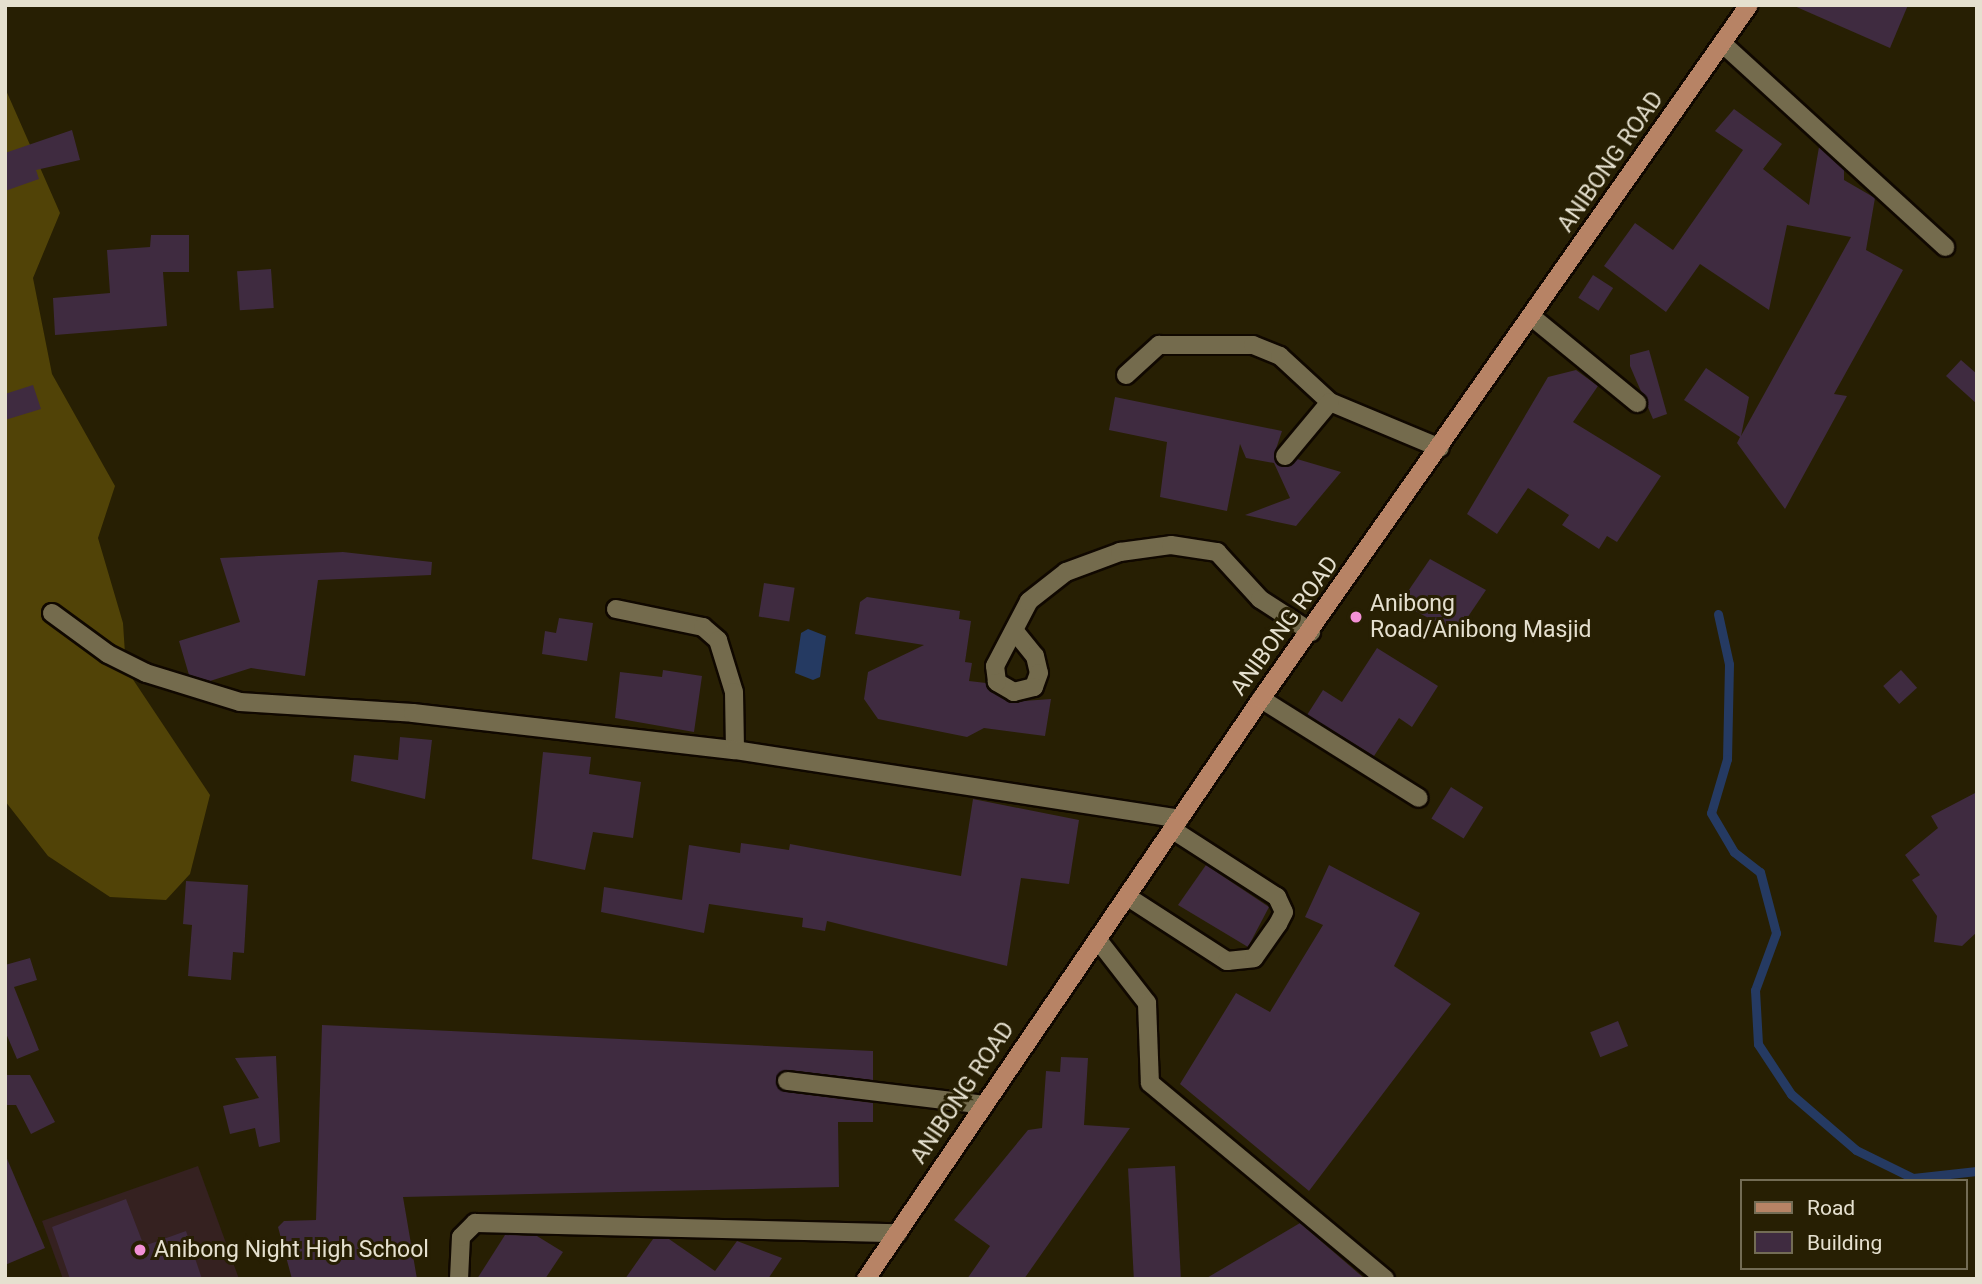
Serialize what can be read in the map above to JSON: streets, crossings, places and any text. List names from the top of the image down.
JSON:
{
  "streets": {
    "main road": ["ANIBONG ROAD"]
  },
  "places": ["Anibong Road/Anibong Masjid", "Anibong Night High School"],
  "legend": ["Road", "Building"]
}
